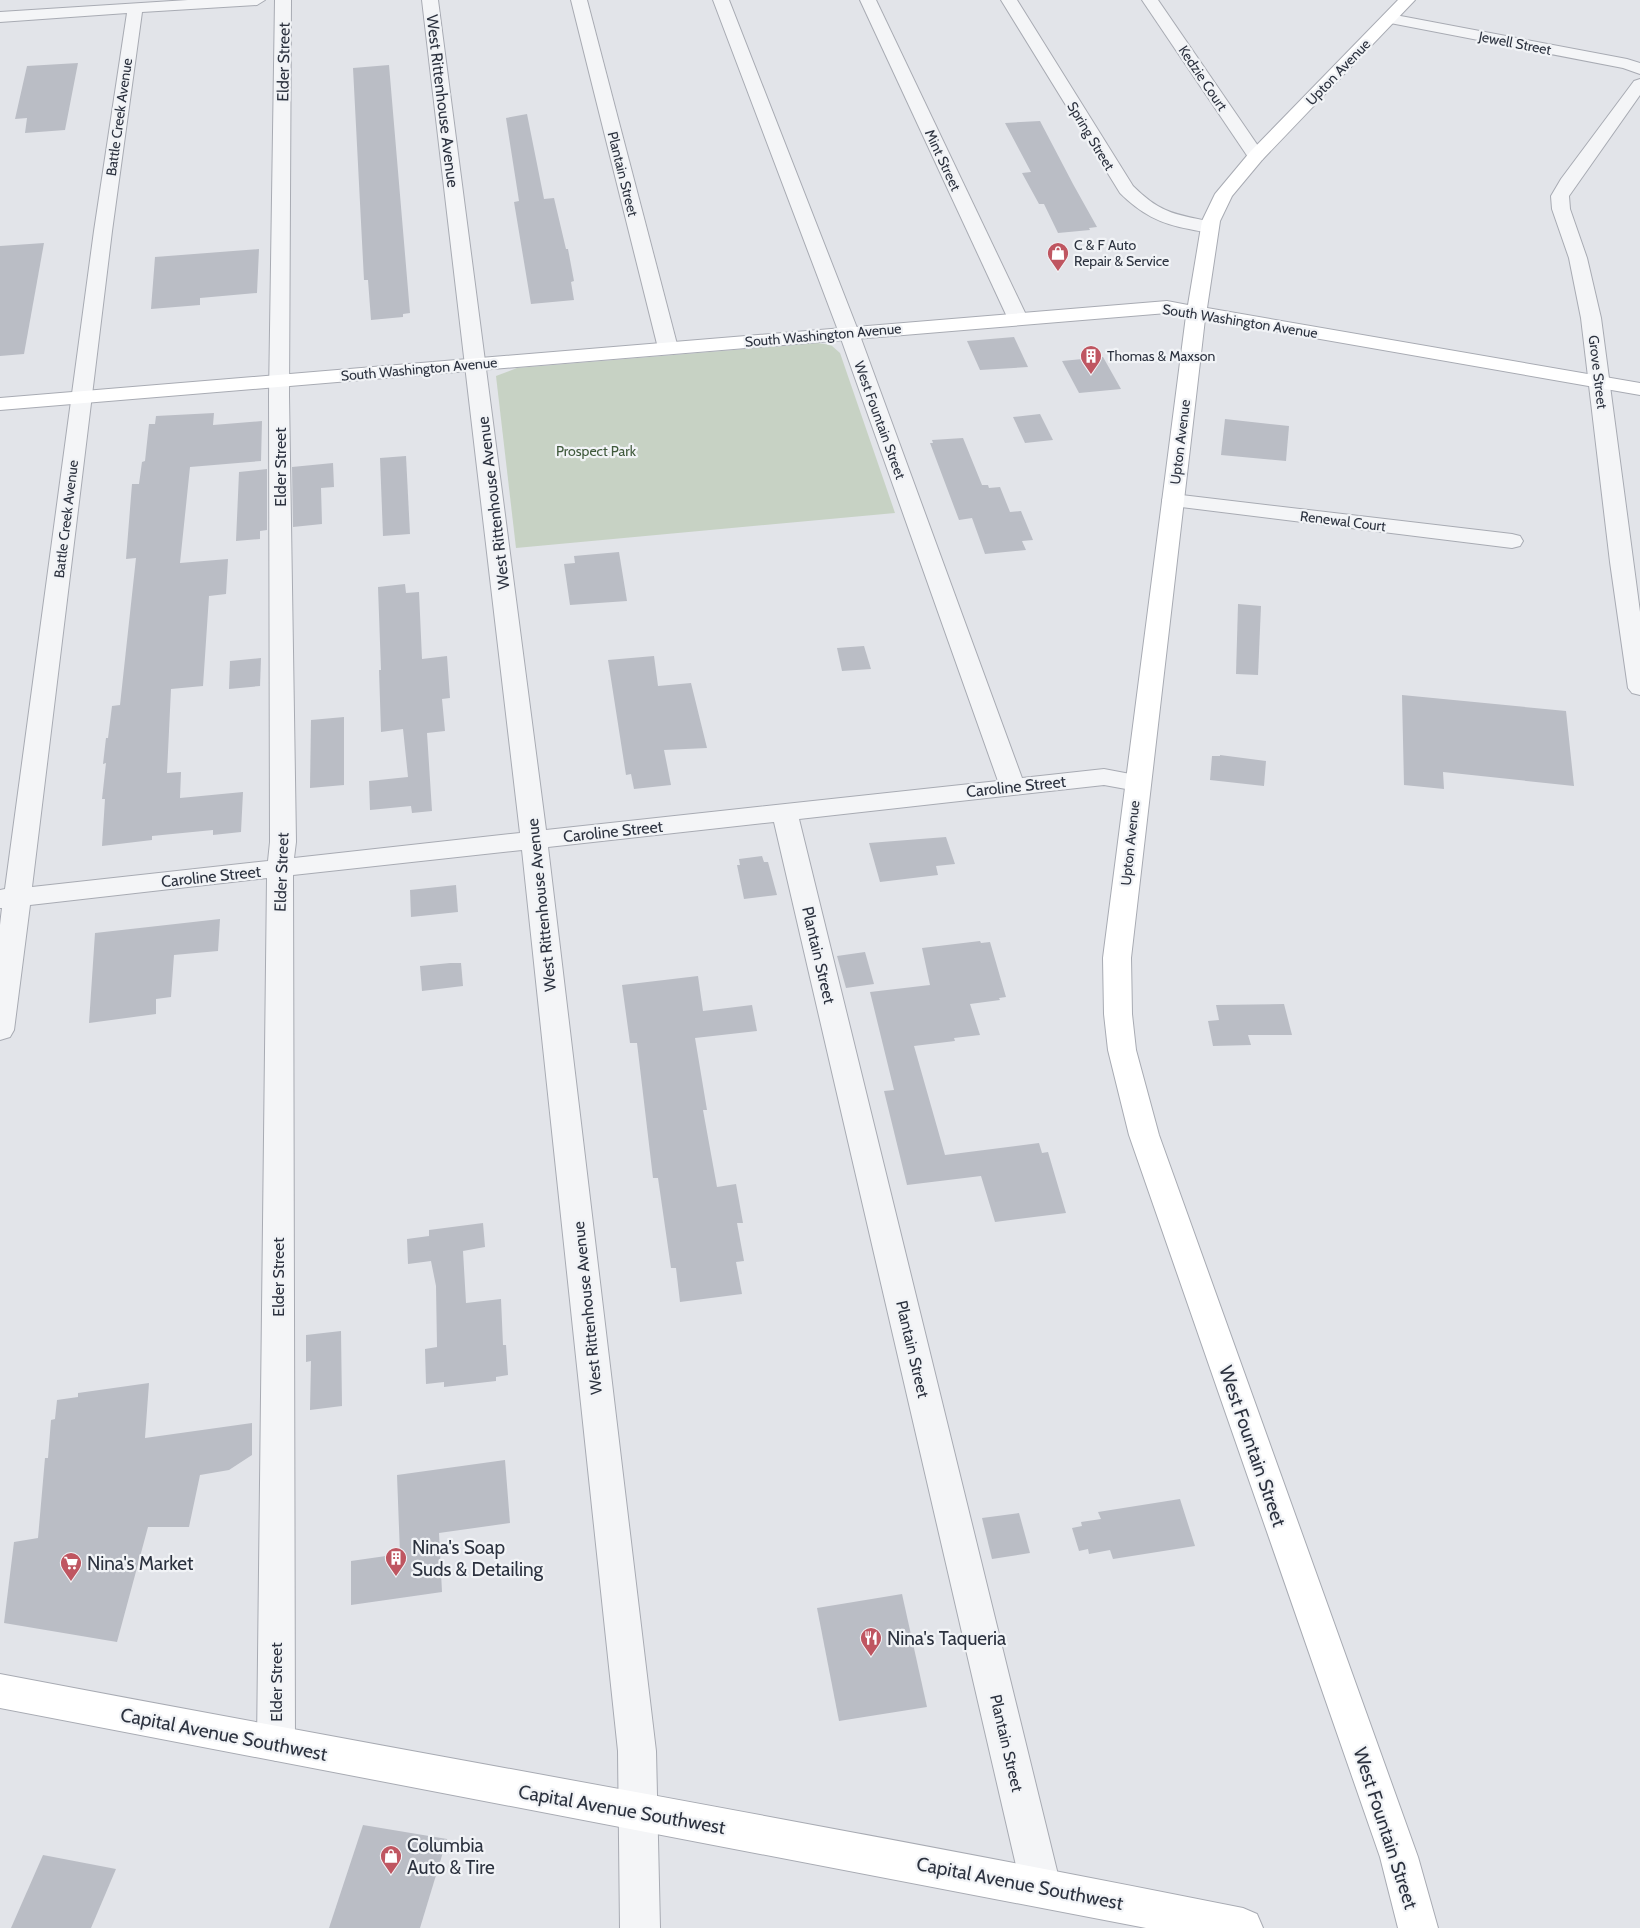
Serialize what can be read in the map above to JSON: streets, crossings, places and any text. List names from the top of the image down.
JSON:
{
  "streets": {
    "street": [
      "Jewell Street",
      "Elder Street",
      "Upton Avenue",
      "Kedzie Court",
      "West Rittenhouse Avenue",
      "Battle Creek Avenue",
      "Spring Street",
      "Mint Street",
      "Plantain Street",
      "South Washington Avenue",
      "Grove Street",
      "West Fountain Street",
      "Renewal Court",
      "Caroline Street",
      "Capital Avenue Southwest"
    ]
  },
  "crossings": [
    ["Jewell Street", "Upton Avenue"],
    ["Elder Street", "South Washington Avenue"],
    ["Elder Street", "Caroline Street"],
    ["Elder Street", "Capital Avenue Southwest"],
    ["Upton Avenue", "Kedzie Court"],
    ["Upton Avenue", "Spring Street"],
    ["Upton Avenue", "South Washington Avenue"],
    ["Upton Avenue", "West Fountain Street"],
    ["Upton Avenue", "Renewal Court"],
    ["Upton Avenue", "Caroline Street"],
    ["West Rittenhouse Avenue", "South Washington Avenue"],
    ["West Rittenhouse Avenue", "Caroline Street"],
    ["West Rittenhouse Avenue", "Capital Avenue Southwest"],
    ["Battle Creek Avenue", "South Washington Avenue"],
    ["Battle Creek Avenue", "Caroline Street"],
    ["Mint Street", "South Washington Avenue"],
    ["Plantain Street", "South Washington Avenue"],
    ["Plantain Street", "Caroline Street"],
    ["Plantain Street", "Capital Avenue Southwest"],
    ["South Washington Avenue", "Grove Street"],
    ["South Washington Avenue", "West Fountain Street"],
    ["West Fountain Street", "Caroline Street"]
  ],
  "parks": ["Prospect Park"],
  "places": {
    "shop": ["C & F Auto Repair & Service", "Columbia Auto & Tire"],
    "building": ["Thomas & Maxson", "Nina's Soap Suds & Detailing"],
    "supermarket": ["Nina's Market"],
    "restaurant": ["Nina's Taqueria"]
  }
}
